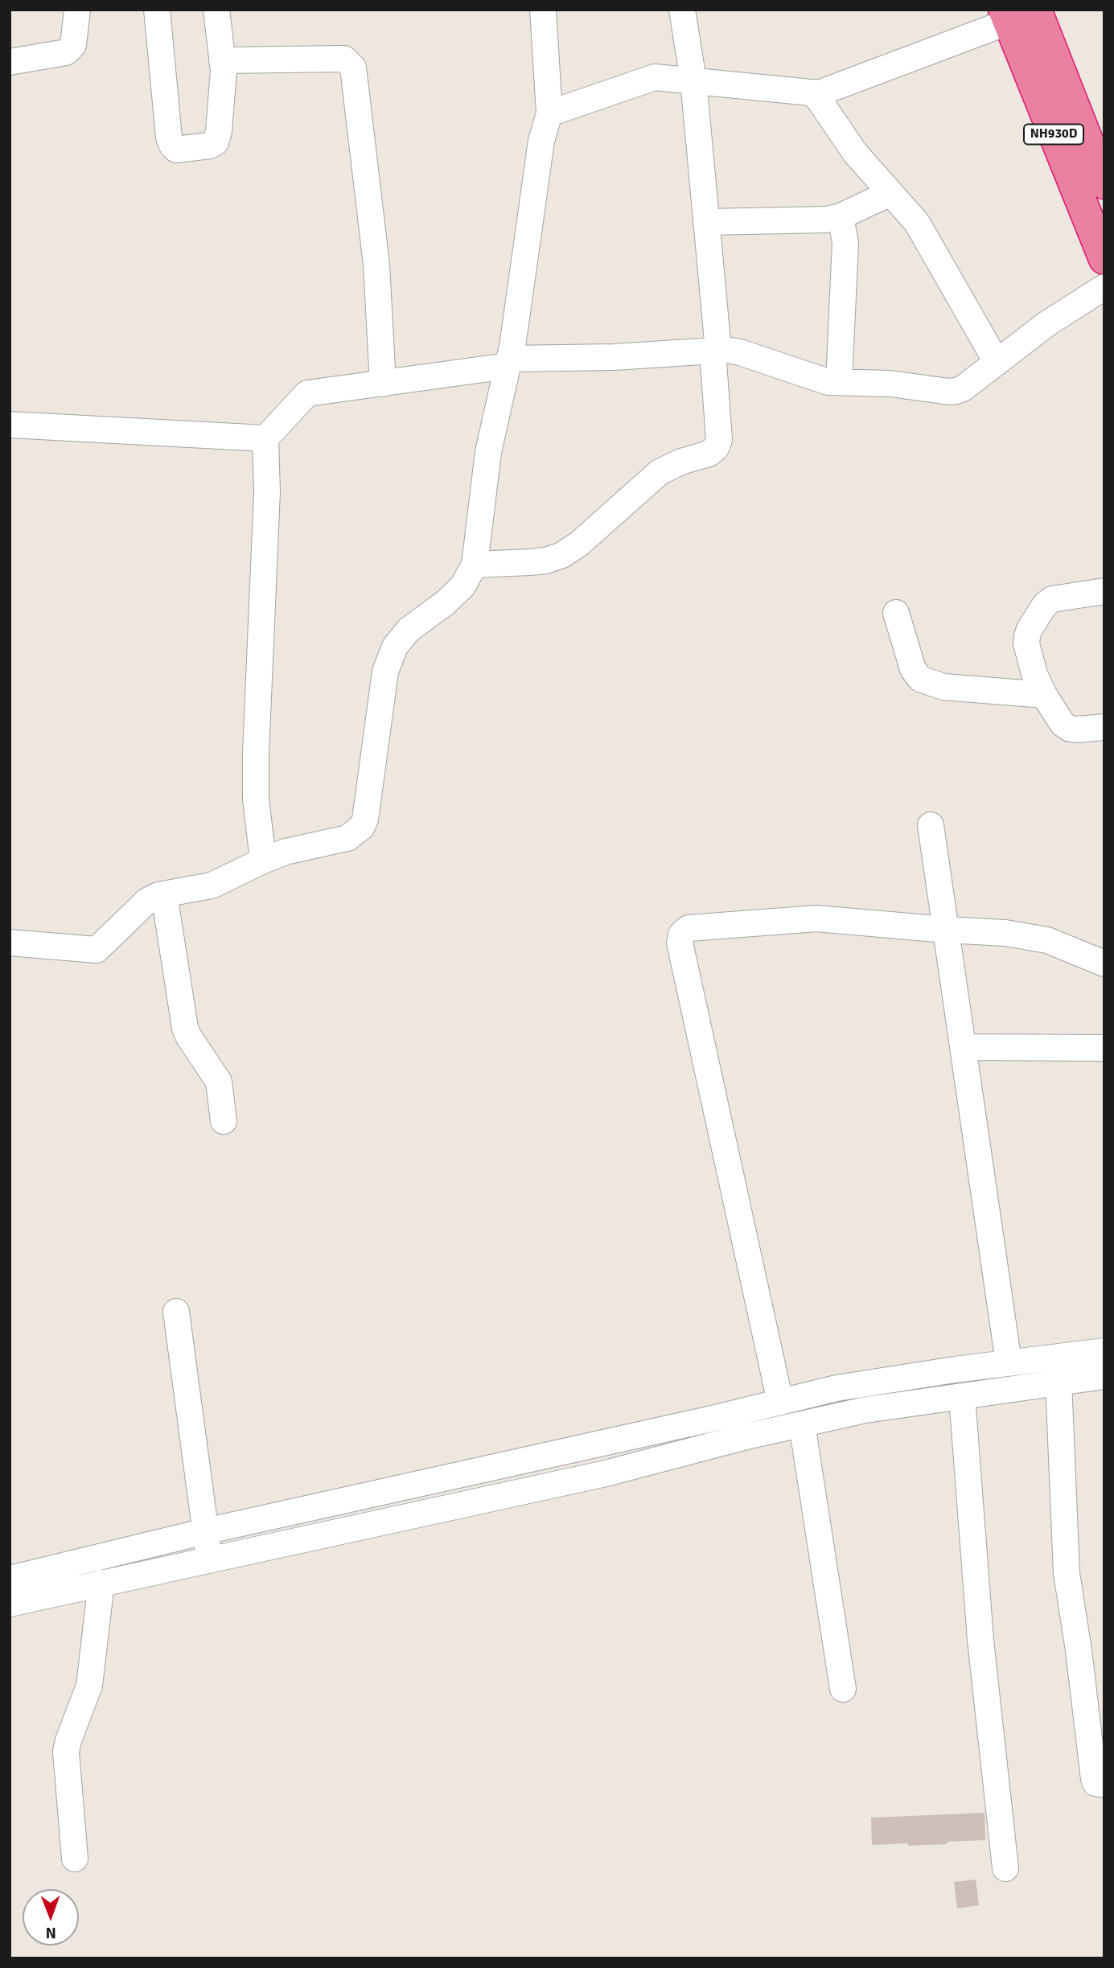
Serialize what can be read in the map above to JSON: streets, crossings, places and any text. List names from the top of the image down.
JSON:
{
  "streets": {
    "highway": ["NH930D"]
  },
  "north": "bottom"
}
